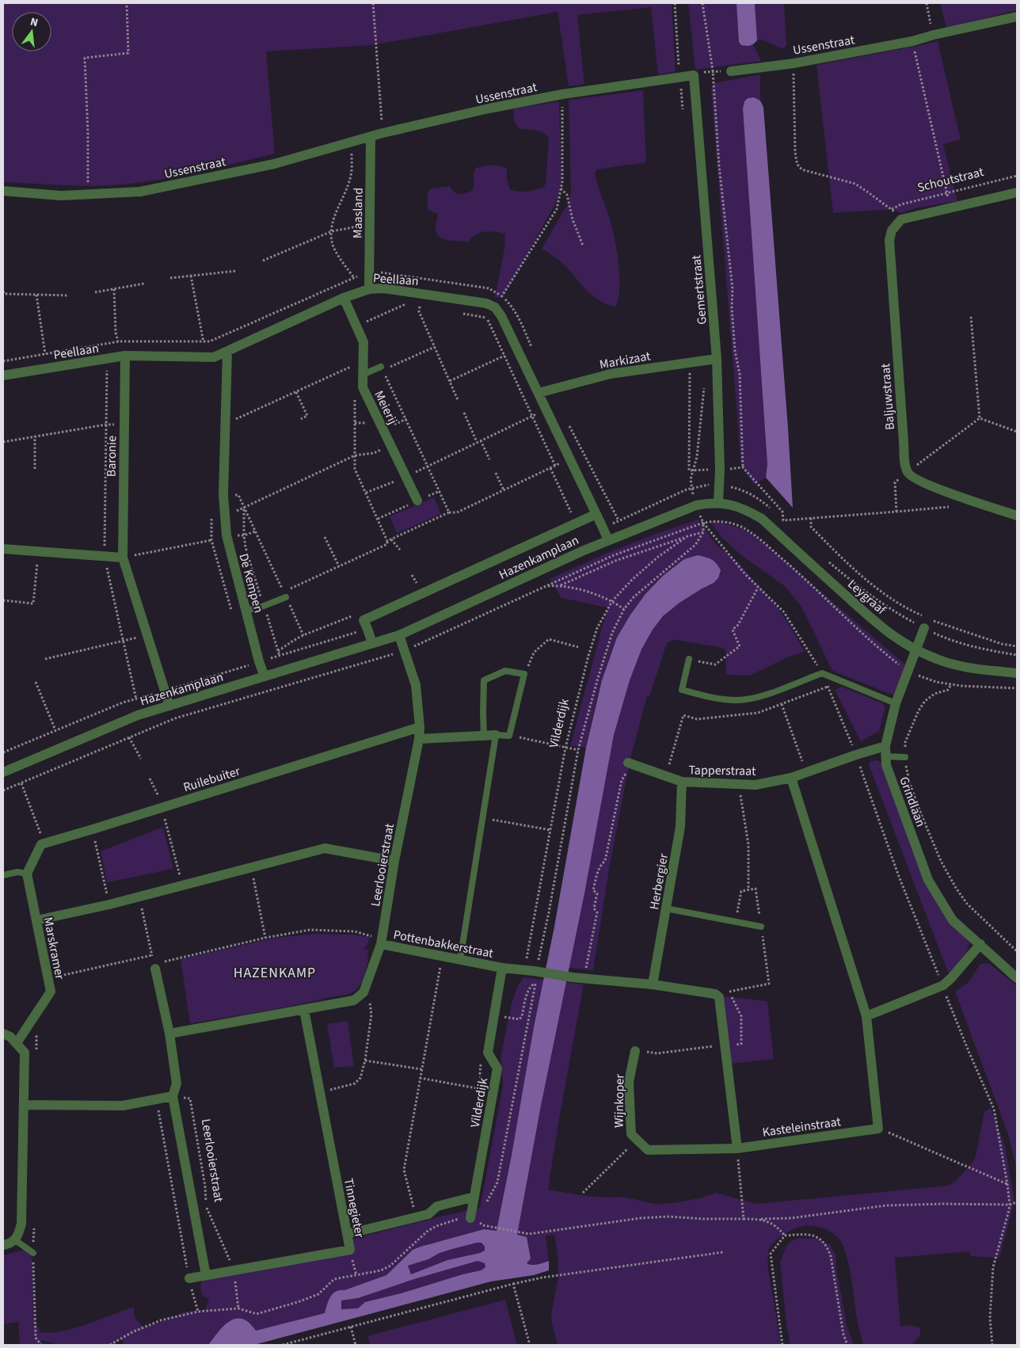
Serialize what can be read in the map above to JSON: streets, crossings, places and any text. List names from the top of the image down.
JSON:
{
  "streets": {
    "street": [
      "Ussenstraat",
      "Maasland",
      "Peellaan",
      "Gemertstraat",
      "Markizaat",
      "Baljuwstraat",
      "Meierij",
      "Baronie",
      "Hazenkamplaan",
      "De Kempen",
      "Leygraaf",
      "Vilderdijk",
      "Tapperstraat",
      "Ruilebuiter",
      "Grindlaan",
      "Leerlooierstraat",
      "Herbergier",
      "Pottenbakkerstraat",
      "Marskramer",
      "Wijnkoper",
      "Kasteleinstraat",
      "Tinnegieter"
    ],
    "path": ["Schoutstraat"]
  },
  "crossings": [
    ["Ussenstraat", "Maasland"],
    ["Ussenstraat", "Gemertstraat"],
    ["Maasland", "Peellaan"],
    ["Peellaan", "Meierij"],
    ["Peellaan", "Baronie"],
    ["Peellaan", "De Kempen"],
    ["Gemertstraat", "Markizaat"],
    ["Gemertstraat", "Hazenkamplaan"],
    ["Gemertstraat", "Leygraaf"],
    ["Baronie", "Hazenkamplaan"],
    ["Hazenkamplaan", "De Kempen"],
    ["Hazenkamplaan", "Leygraaf"],
    ["Hazenkamplaan", "Leerlooierstraat"],
    ["Leygraaf", "Grindlaan"],
    ["Vilderdijk", "Pottenbakkerstraat"],
    ["Tapperstraat", "Grindlaan"],
    ["Tapperstraat", "Herbergier"],
    ["Ruilebuiter", "Leerlooierstraat"],
    ["Leerlooierstraat", "Pottenbakkerstraat"],
    ["Leerlooierstraat", "Tinnegieter"],
    ["Wijnkoper", "Kasteleinstraat"]
  ],
  "districts": ["HAZENKAMP"],
  "north": "top"
}
